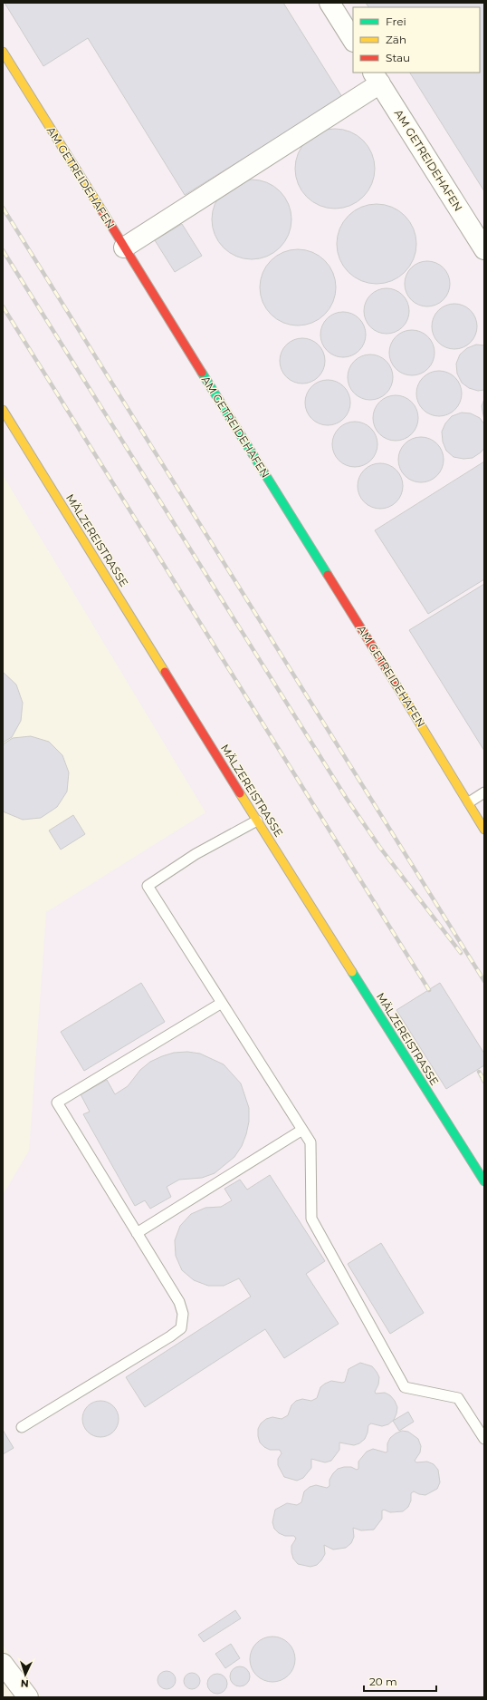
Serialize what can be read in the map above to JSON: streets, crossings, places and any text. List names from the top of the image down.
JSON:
{
  "streets": {
    "street": ["AM GETREIDEHAFEN", "MÄLZEREISTRASSE"]
  },
  "legend": ["Frei", "Zäh", "Stau"],
  "scale_bar": "20 m",
  "north": "bottom"
}
